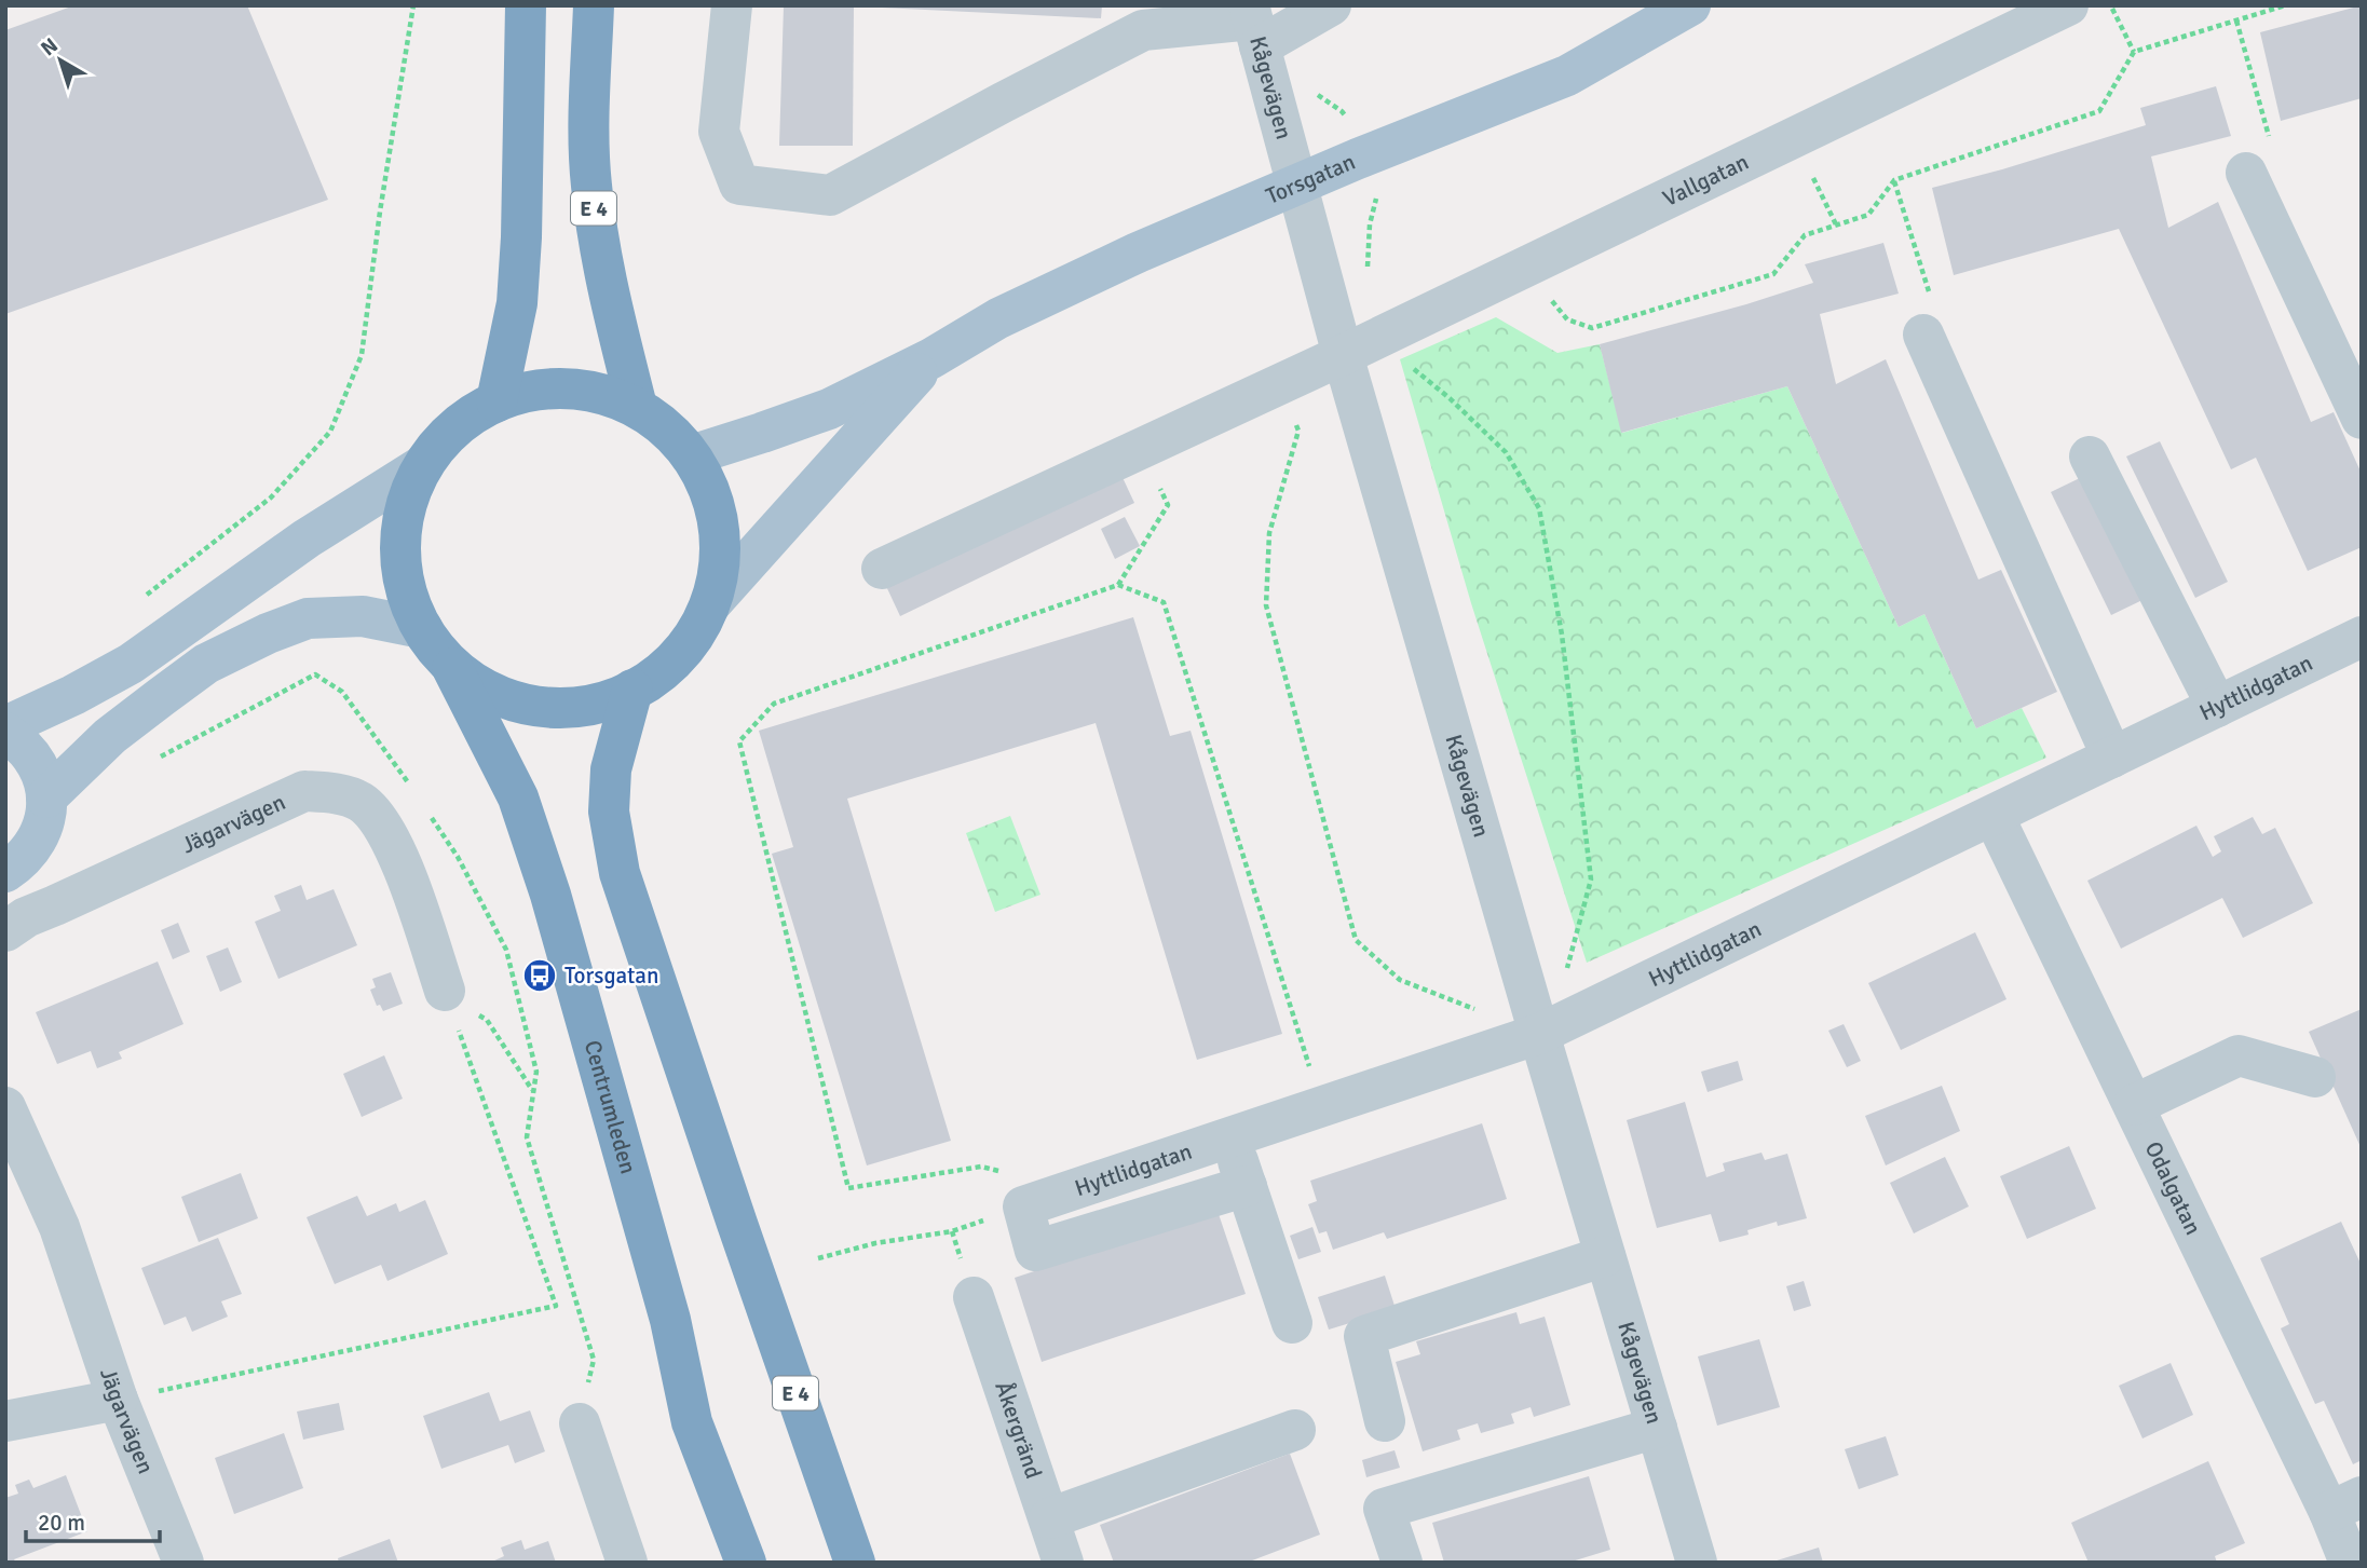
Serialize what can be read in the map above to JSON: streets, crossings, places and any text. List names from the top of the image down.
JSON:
{
  "streets": {
    "highway": ["E 4", "Centrumleden"],
    "main road": ["Torsgatan"],
    "street": [
      "Kågevägen",
      "Vallgatan",
      "Hyttlidgatan",
      "Jägarvägen",
      "Odalgatan",
      "Åkergränd"
    ]
  },
  "crossings": [
    ["Kågevägen", "Torsgatan"],
    ["Kågevägen", "Vallgatan"],
    ["Kågevägen", "Hyttlidgatan"],
    ["Hyttlidgatan", "Odalgatan"]
  ],
  "places": {
    "bus stop": ["Torsgatan"]
  },
  "scale_bar": "20 m",
  "north": "top left"
}
